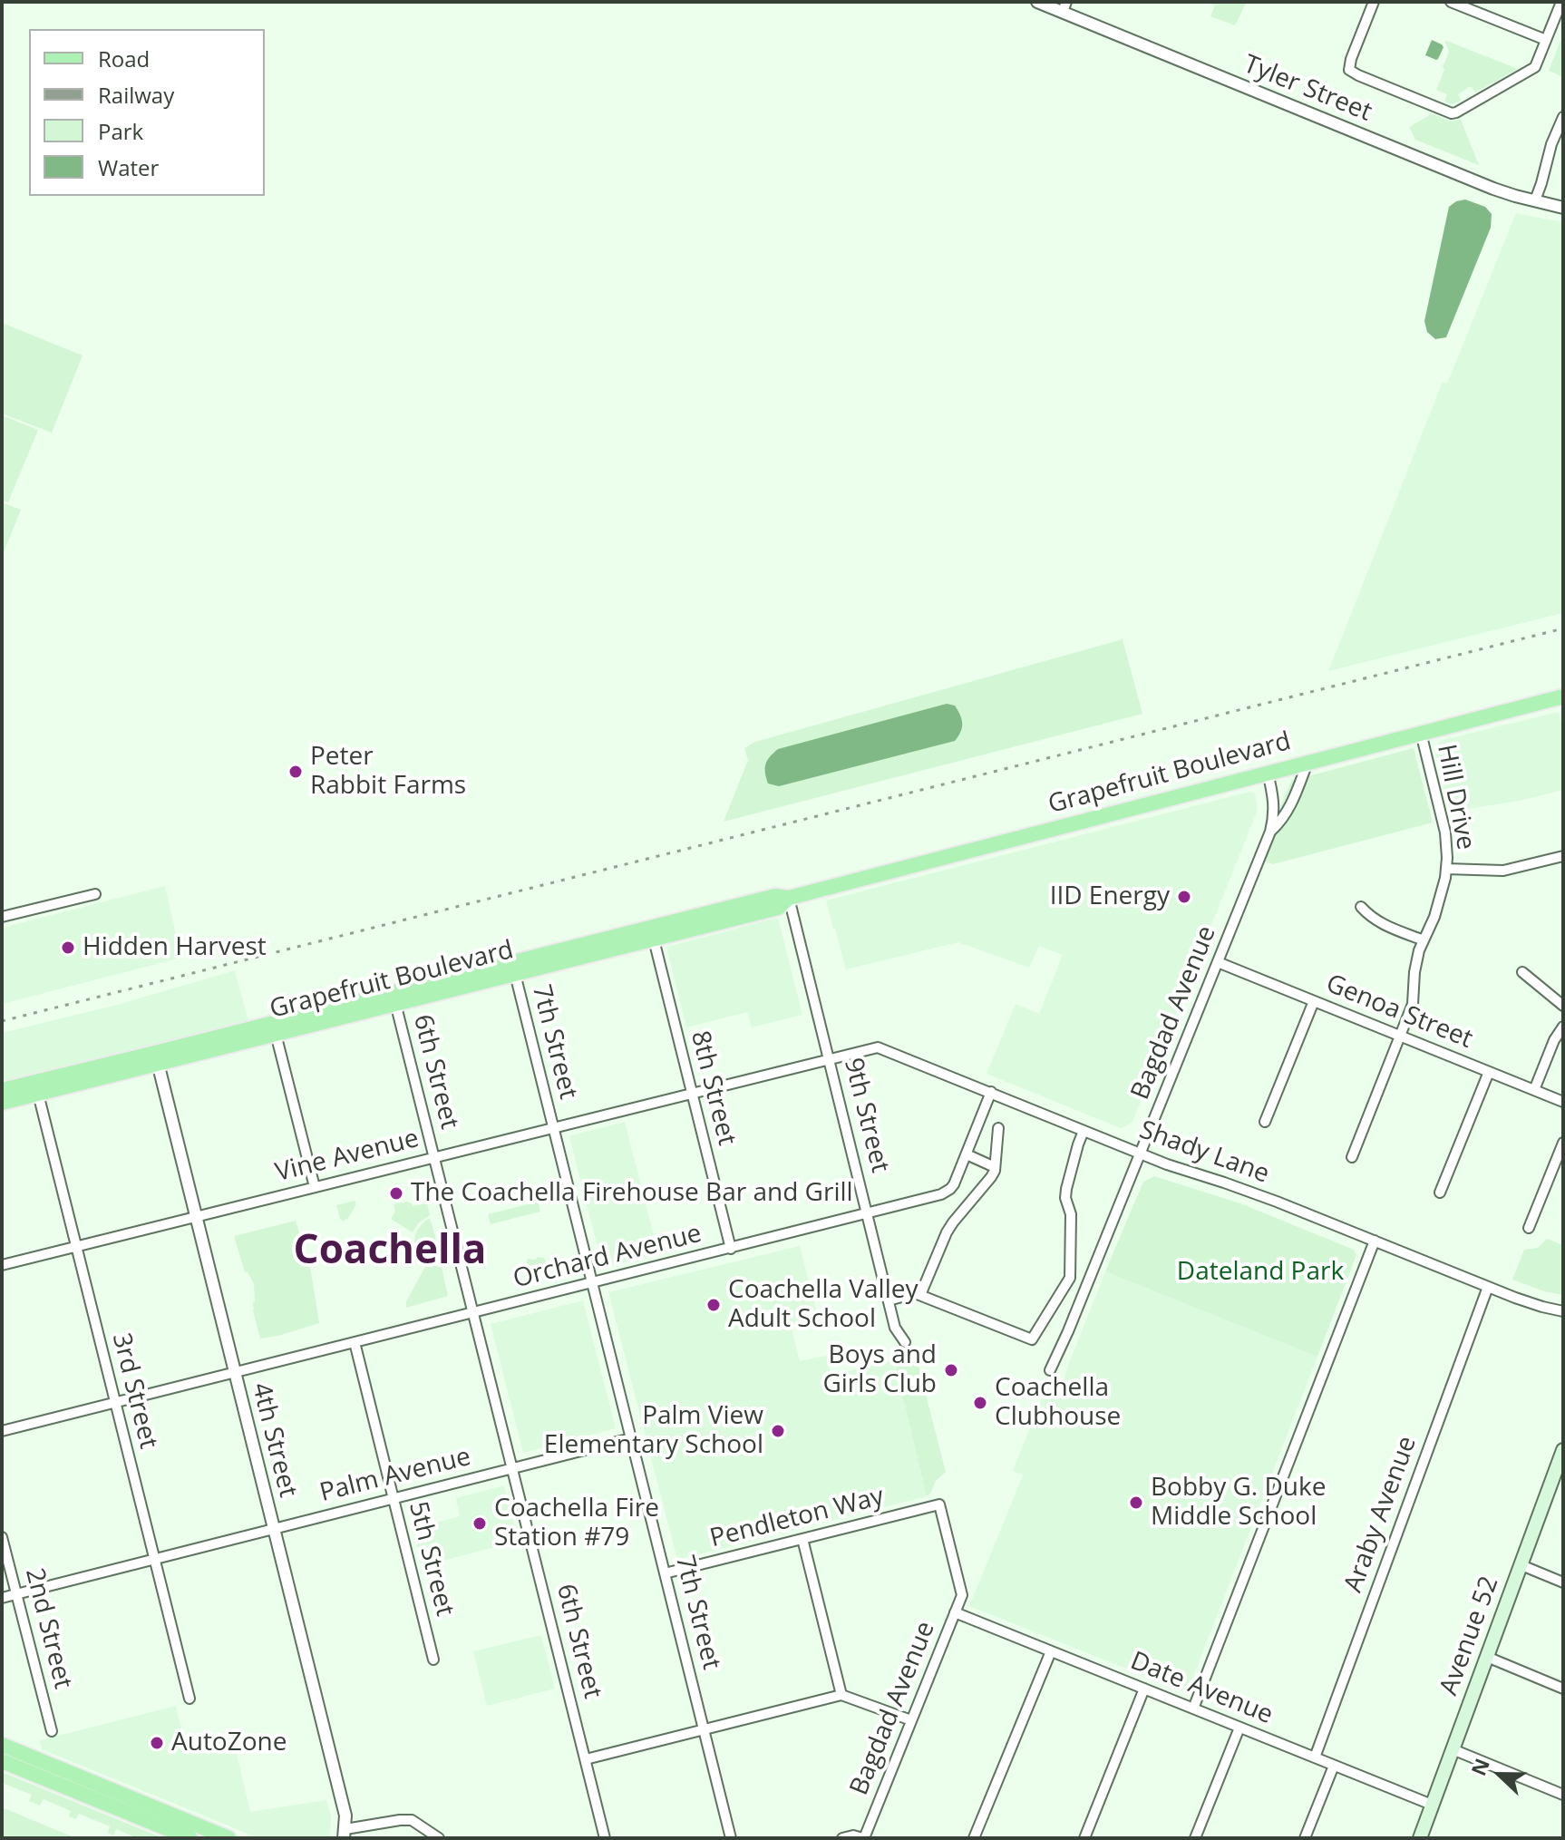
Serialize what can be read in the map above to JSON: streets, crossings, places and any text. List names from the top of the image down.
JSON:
{
  "streets": {
    "main road": ["Grapefruit Boulevard", "Avenue 52"],
    "street": [
      "Tyler Street",
      "Hill Drive",
      "Genoa Street",
      "Bagdad Avenue",
      "7th Street",
      "6th Street",
      "8th Street",
      "9th Street",
      "Shady Lane",
      "Vine Avenue",
      "Orchard Avenue",
      "3rd Street",
      "4th Street",
      "Palm Avenue",
      "Araby Avenue",
      "Pendleton Way",
      "5th Street",
      "2nd Street",
      "Date Avenue"
    ]
  },
  "crossings": [
    ["Grapefruit Boulevard", "Hill Drive"],
    ["Grapefruit Boulevard", "Bagdad Avenue"],
    ["Grapefruit Boulevard", "7th Street"],
    ["Grapefruit Boulevard", "6th Street"],
    ["Grapefruit Boulevard", "8th Street"],
    ["Grapefruit Boulevard", "9th Street"],
    ["Grapefruit Boulevard", "3rd Street"],
    ["Grapefruit Boulevard", "4th Street"],
    ["Hill Drive", "Genoa Street"],
    ["Genoa Street", "Bagdad Avenue"],
    ["Bagdad Avenue", "Shady Lane"],
    ["Bagdad Avenue", "Pendleton Way"],
    ["Bagdad Avenue", "Date Avenue"],
    ["7th Street", "Vine Avenue"],
    ["7th Street", "Orchard Avenue"],
    ["7th Street", "Palm Avenue"],
    ["7th Street", "Pendleton Way"],
    ["6th Street", "Vine Avenue"],
    ["6th Street", "Orchard Avenue"],
    ["6th Street", "Palm Avenue"],
    ["8th Street", "Vine Avenue"],
    ["8th Street", "Orchard Avenue"],
    ["9th Street", "Shady Lane"],
    ["9th Street", "Vine Avenue"],
    ["9th Street", "Orchard Avenue"],
    ["Shady Lane", "Vine Avenue"],
    ["Shady Lane", "Orchard Avenue"],
    ["Shady Lane", "Araby Avenue"],
    ["Vine Avenue", "3rd Street"],
    ["Vine Avenue", "4th Street"],
    ["Orchard Avenue", "3rd Street"],
    ["Orchard Avenue", "4th Street"],
    ["Orchard Avenue", "5th Street"],
    ["3rd Street", "Palm Avenue"],
    ["4th Street", "Palm Avenue"],
    ["Palm Avenue", "5th Street"],
    ["Palm Avenue", "2nd Street"],
    ["Araby Avenue", "Date Avenue"],
    ["Avenue 52", "Date Avenue"]
  ],
  "districts": ["Coachella"],
  "parks": ["Dateland Park"],
  "places": [
    "Peter Rabbit Farms",
    "IID Energy",
    "Hidden Harvest",
    "The Coachella Firehouse Bar and Grill",
    "Coachella Valley Adult School",
    "Boys and Girls Club",
    "Coachella Clubhouse",
    "Palm View Elementary School",
    "Bobby G. Duke Middle School",
    "Coachella Fire Station #79",
    "AutoZone"
  ],
  "legend": [
    "Road",
    "Railway",
    "Park",
    "Water"
  ],
  "north": "left"
}
